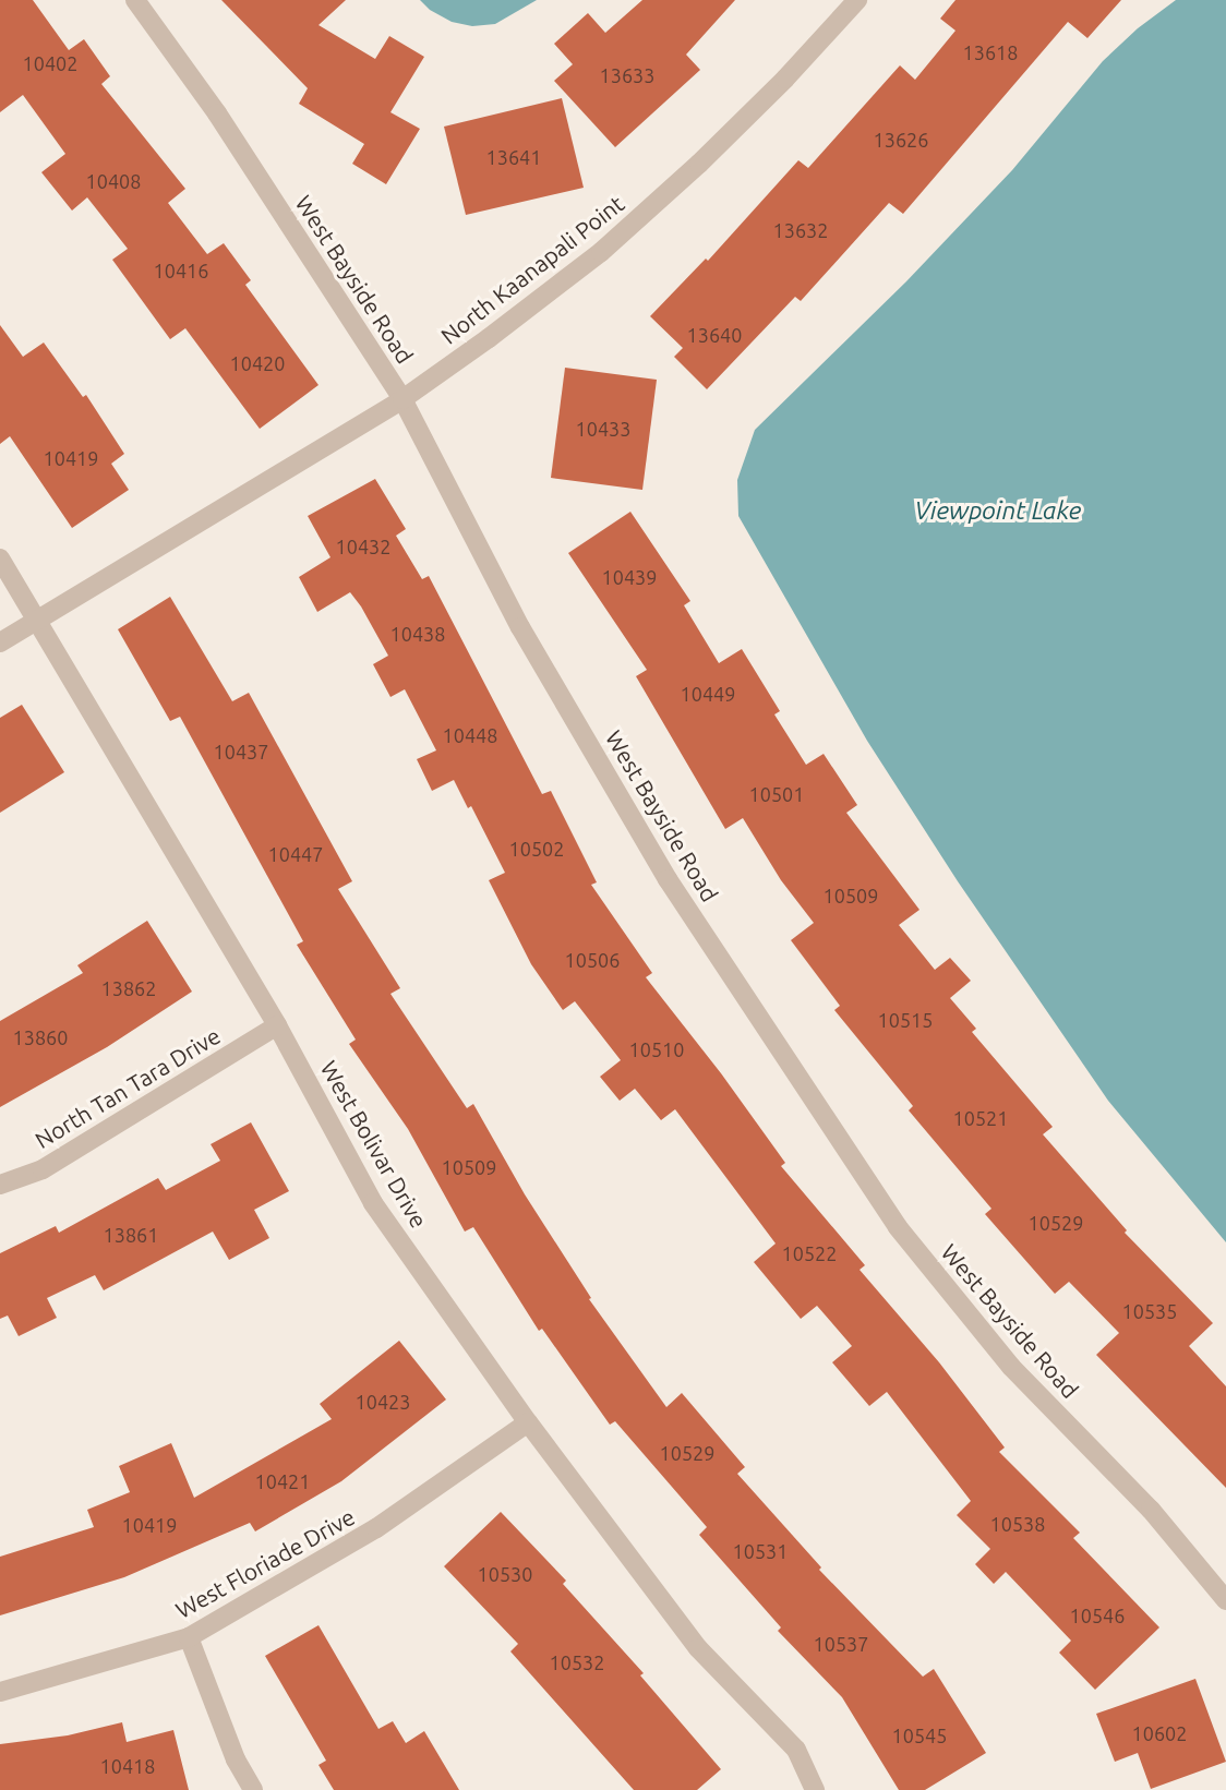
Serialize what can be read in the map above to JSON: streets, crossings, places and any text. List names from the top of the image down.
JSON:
{
  "streets": {
    "street": [
      "North Kaanapali Point",
      "West Bayside Road",
      "North Tan Tara Drive",
      "West Bolivar Drive",
      "West Floriade Drive"
    ]
  },
  "crossings": [
    ["North Kaanapali Point", "West Bayside Road"],
    ["North Kaanapali Point", "West Bolivar Drive"],
    ["North Tan Tara Drive", "West Bolivar Drive"],
    ["West Bolivar Drive", "West Floriade Drive"]
  ],
  "water": ["Viewpoint Lake"],
  "house_numbers": [
    "13618",
    "10402",
    "13633",
    "13626",
    "13641",
    "10408",
    "13632",
    "10416",
    "13640",
    "10420",
    "10433",
    "10419",
    "10432",
    "10439",
    "10438",
    "10449",
    "10448",
    "10437",
    "10501",
    "10502",
    "10447",
    "10509",
    "10506",
    "13862",
    "10515",
    "13860",
    "10510",
    "10521",
    "10509",
    "10529",
    "13861",
    "10522",
    "10535",
    "10423",
    "10529",
    "10421",
    "10538",
    "10419",
    "10531",
    "10530",
    "10546",
    "10537",
    "10532",
    "10602",
    "10545",
    "10418"
  ]
}
